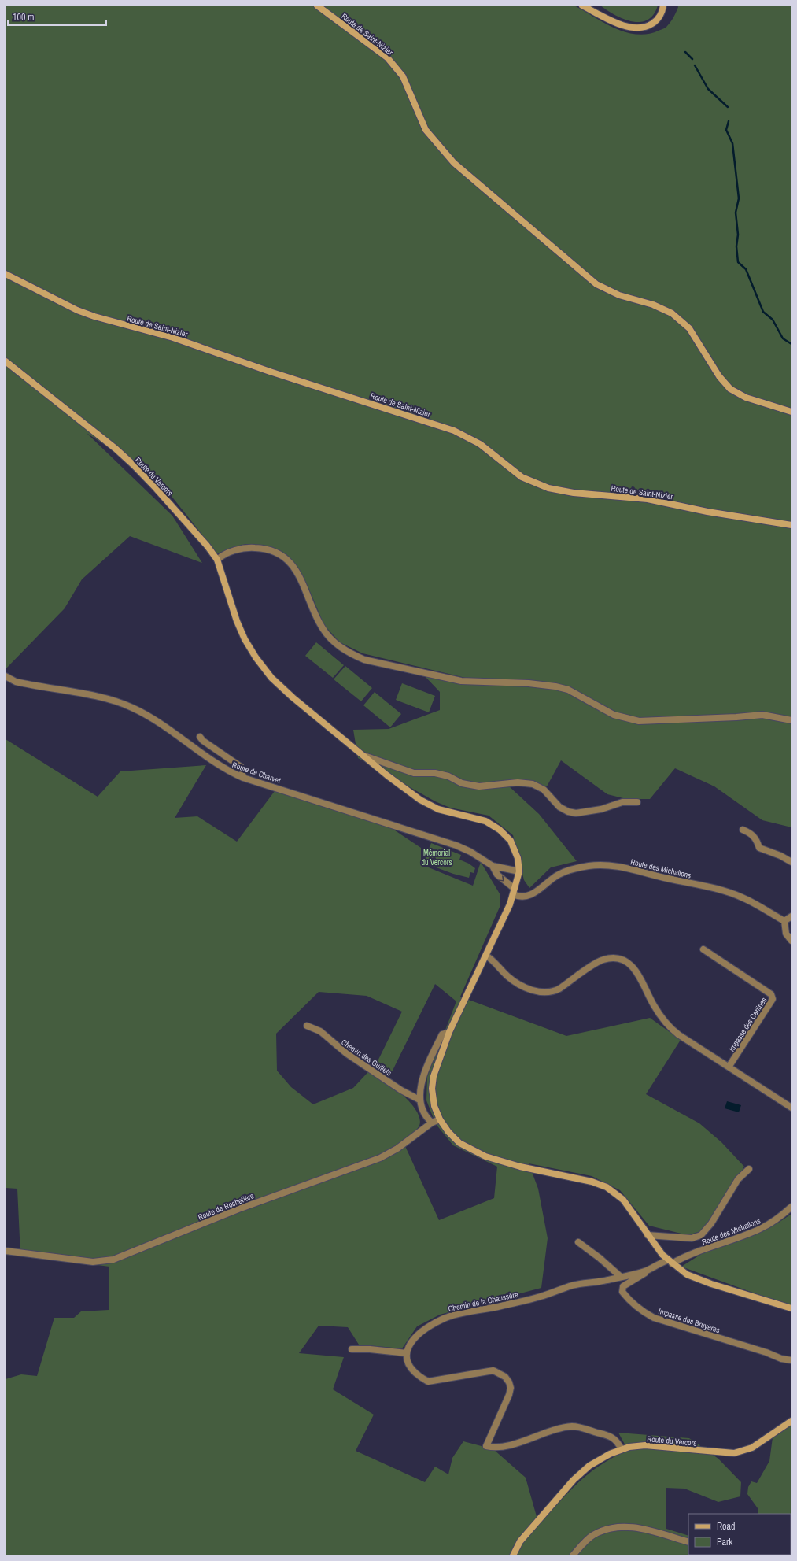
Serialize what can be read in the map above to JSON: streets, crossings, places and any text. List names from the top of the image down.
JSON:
{
  "streets": {
    "main road": ["Route de Saint-Nizier", "Route du Vercors"],
    "street": [
      "Route de Charvet",
      "Route des Michallons",
      "Impasse des Carlines",
      "Chemin des Guillets",
      "Route de Rochetière",
      "Chemin de la Chaussère",
      "Impasse des Bruyères"
    ]
  },
  "crossings": [
    ["Route du Vercors", "Route de Charvet"],
    ["Route de Charvet", "Route des Michallons"],
    ["Route des Michallons", "Chemin de la Chaussère"],
    ["Chemin de la Chaussère", "Impasse des Bruyères"]
  ],
  "parks": ["Mémorial du Vercors"],
  "legend": ["Road", "Park"],
  "scale_bar": "100 m"
}
